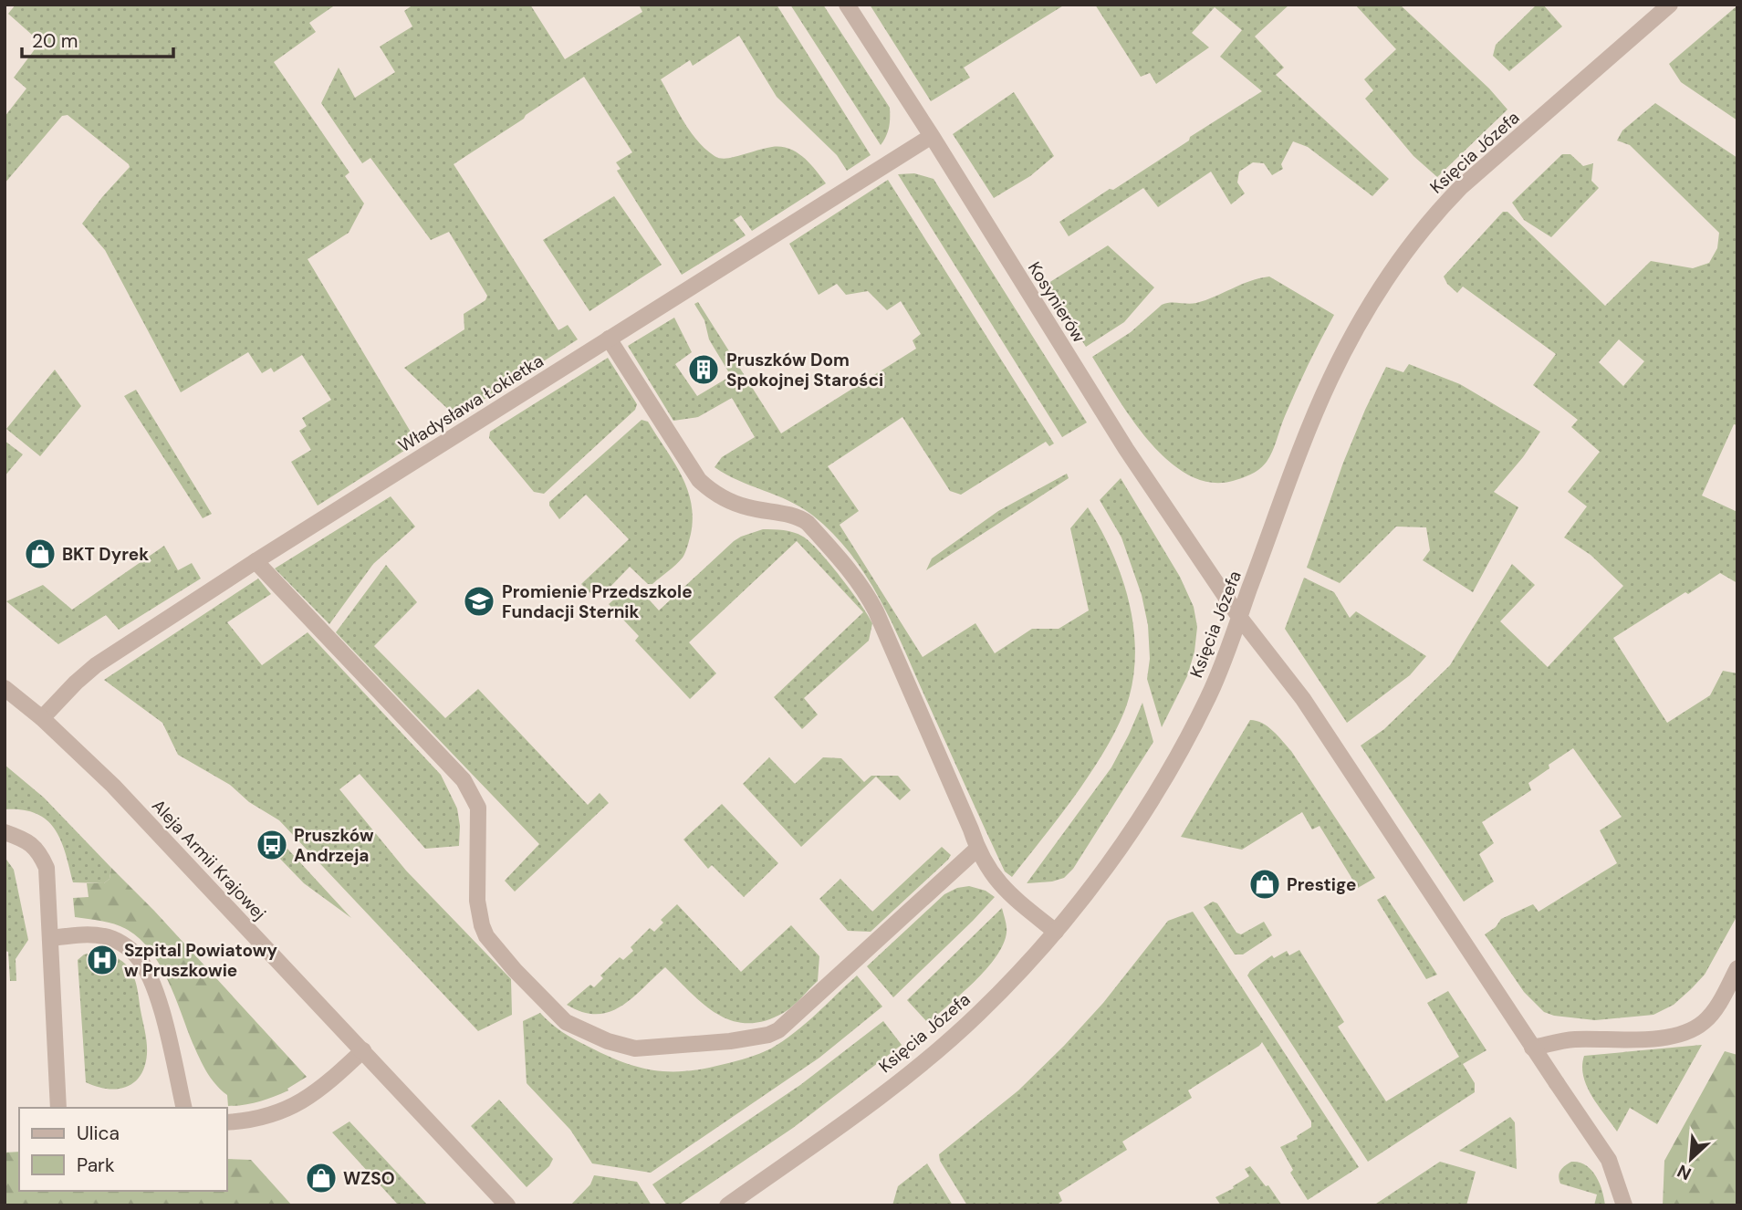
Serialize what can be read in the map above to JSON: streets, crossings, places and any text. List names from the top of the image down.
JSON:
{
  "streets": {
    "street": [
      "Księcia Józefa",
      "Kosynierów",
      "Władysława Łokietka",
      "Aleja Armii Krajowej"
    ]
  },
  "crossings": [
    ["Księcia Józefa", "Kosynierów"],
    ["Kosynierów", "Władysława Łokietka"],
    ["Władysława Łokietka", "Aleja Armii Krajowej"]
  ],
  "places": {
    "building": ["Pruszków Dom Spokojnej Starości"],
    "shop": ["BKT Dyrek", "Prestige", "WZSO"],
    "school or university": ["Promienie Przedszkole Fundacji Sternik"],
    "bus stop": ["Pruszków Andrzeja"],
    "hospital": ["Szpital Powiatowy w Pruszkowie"]
  },
  "legend": ["Ulica", "Park"],
  "scale_bar": "20 m",
  "north": "bottom left"
}
